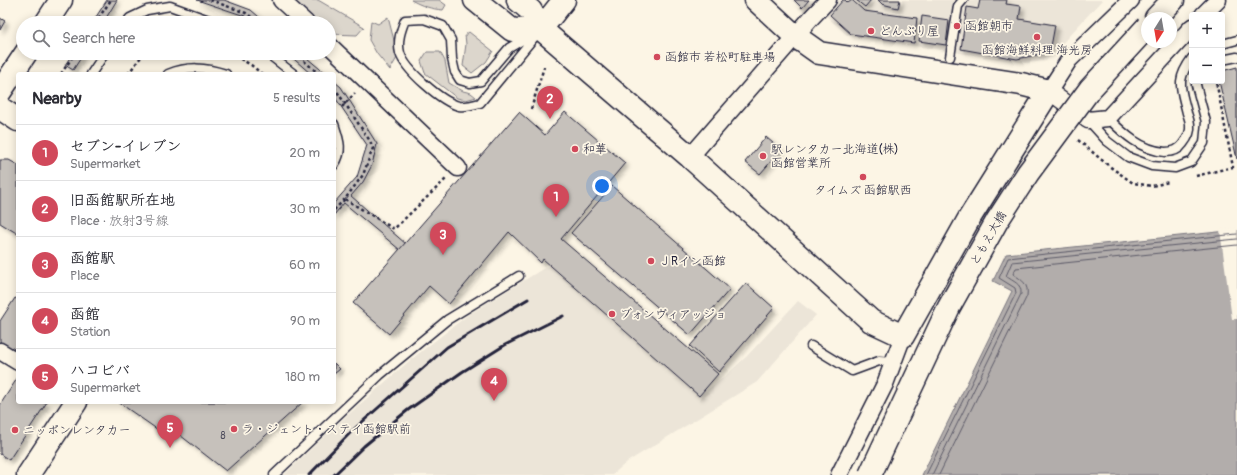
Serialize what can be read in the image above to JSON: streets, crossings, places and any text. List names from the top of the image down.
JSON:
{
  "streets": {
    "main road": ["ともえ大橋"]
  },
  "places": [
    "函館朝市",
    "どんぶり屋",
    "函館海鮮料理 海光房",
    "函館市 若松町駐車場",
    "和華",
    "駅レンタカー北海道(株) 函館営業所",
    "タイムズ 函館駅西",
    "ＪRイン函館",
    "ブォンヴィアッジョ",
    "ラ・ジェント・ステイ函館駅前",
    "ニッポンレンタカー"
  ],
  "house_numbers": ["8"],
  "north": "bottom",
  "page": {
    "map_buttons": ["+", "−"],
    "search": "Search here",
    "heading": ["Nearby", "5 results"],
    "pins": [
      "2",
      "1",
      "3",
      "4",
      "5"
    ],
    "list": [
      {
        "mark": "1",
        "name": "セブン-イレブン",
        "note": "Supermarket",
        "value": "20 m"
      },
      {
        "mark": "2",
        "name": "旧函館駅所在地",
        "note": "Place · 放射3号線",
        "value": "30 m"
      },
      {
        "mark": "3",
        "name": "函館駅",
        "note": "Place",
        "value": "60 m"
      },
      {
        "mark": "4",
        "name": "函館",
        "note": "Station",
        "value": "90 m"
      },
      {
        "mark": "5",
        "name": "ハコビバ",
        "note": "Supermarket",
        "value": "180 m"
      }
    ]
  }
}
